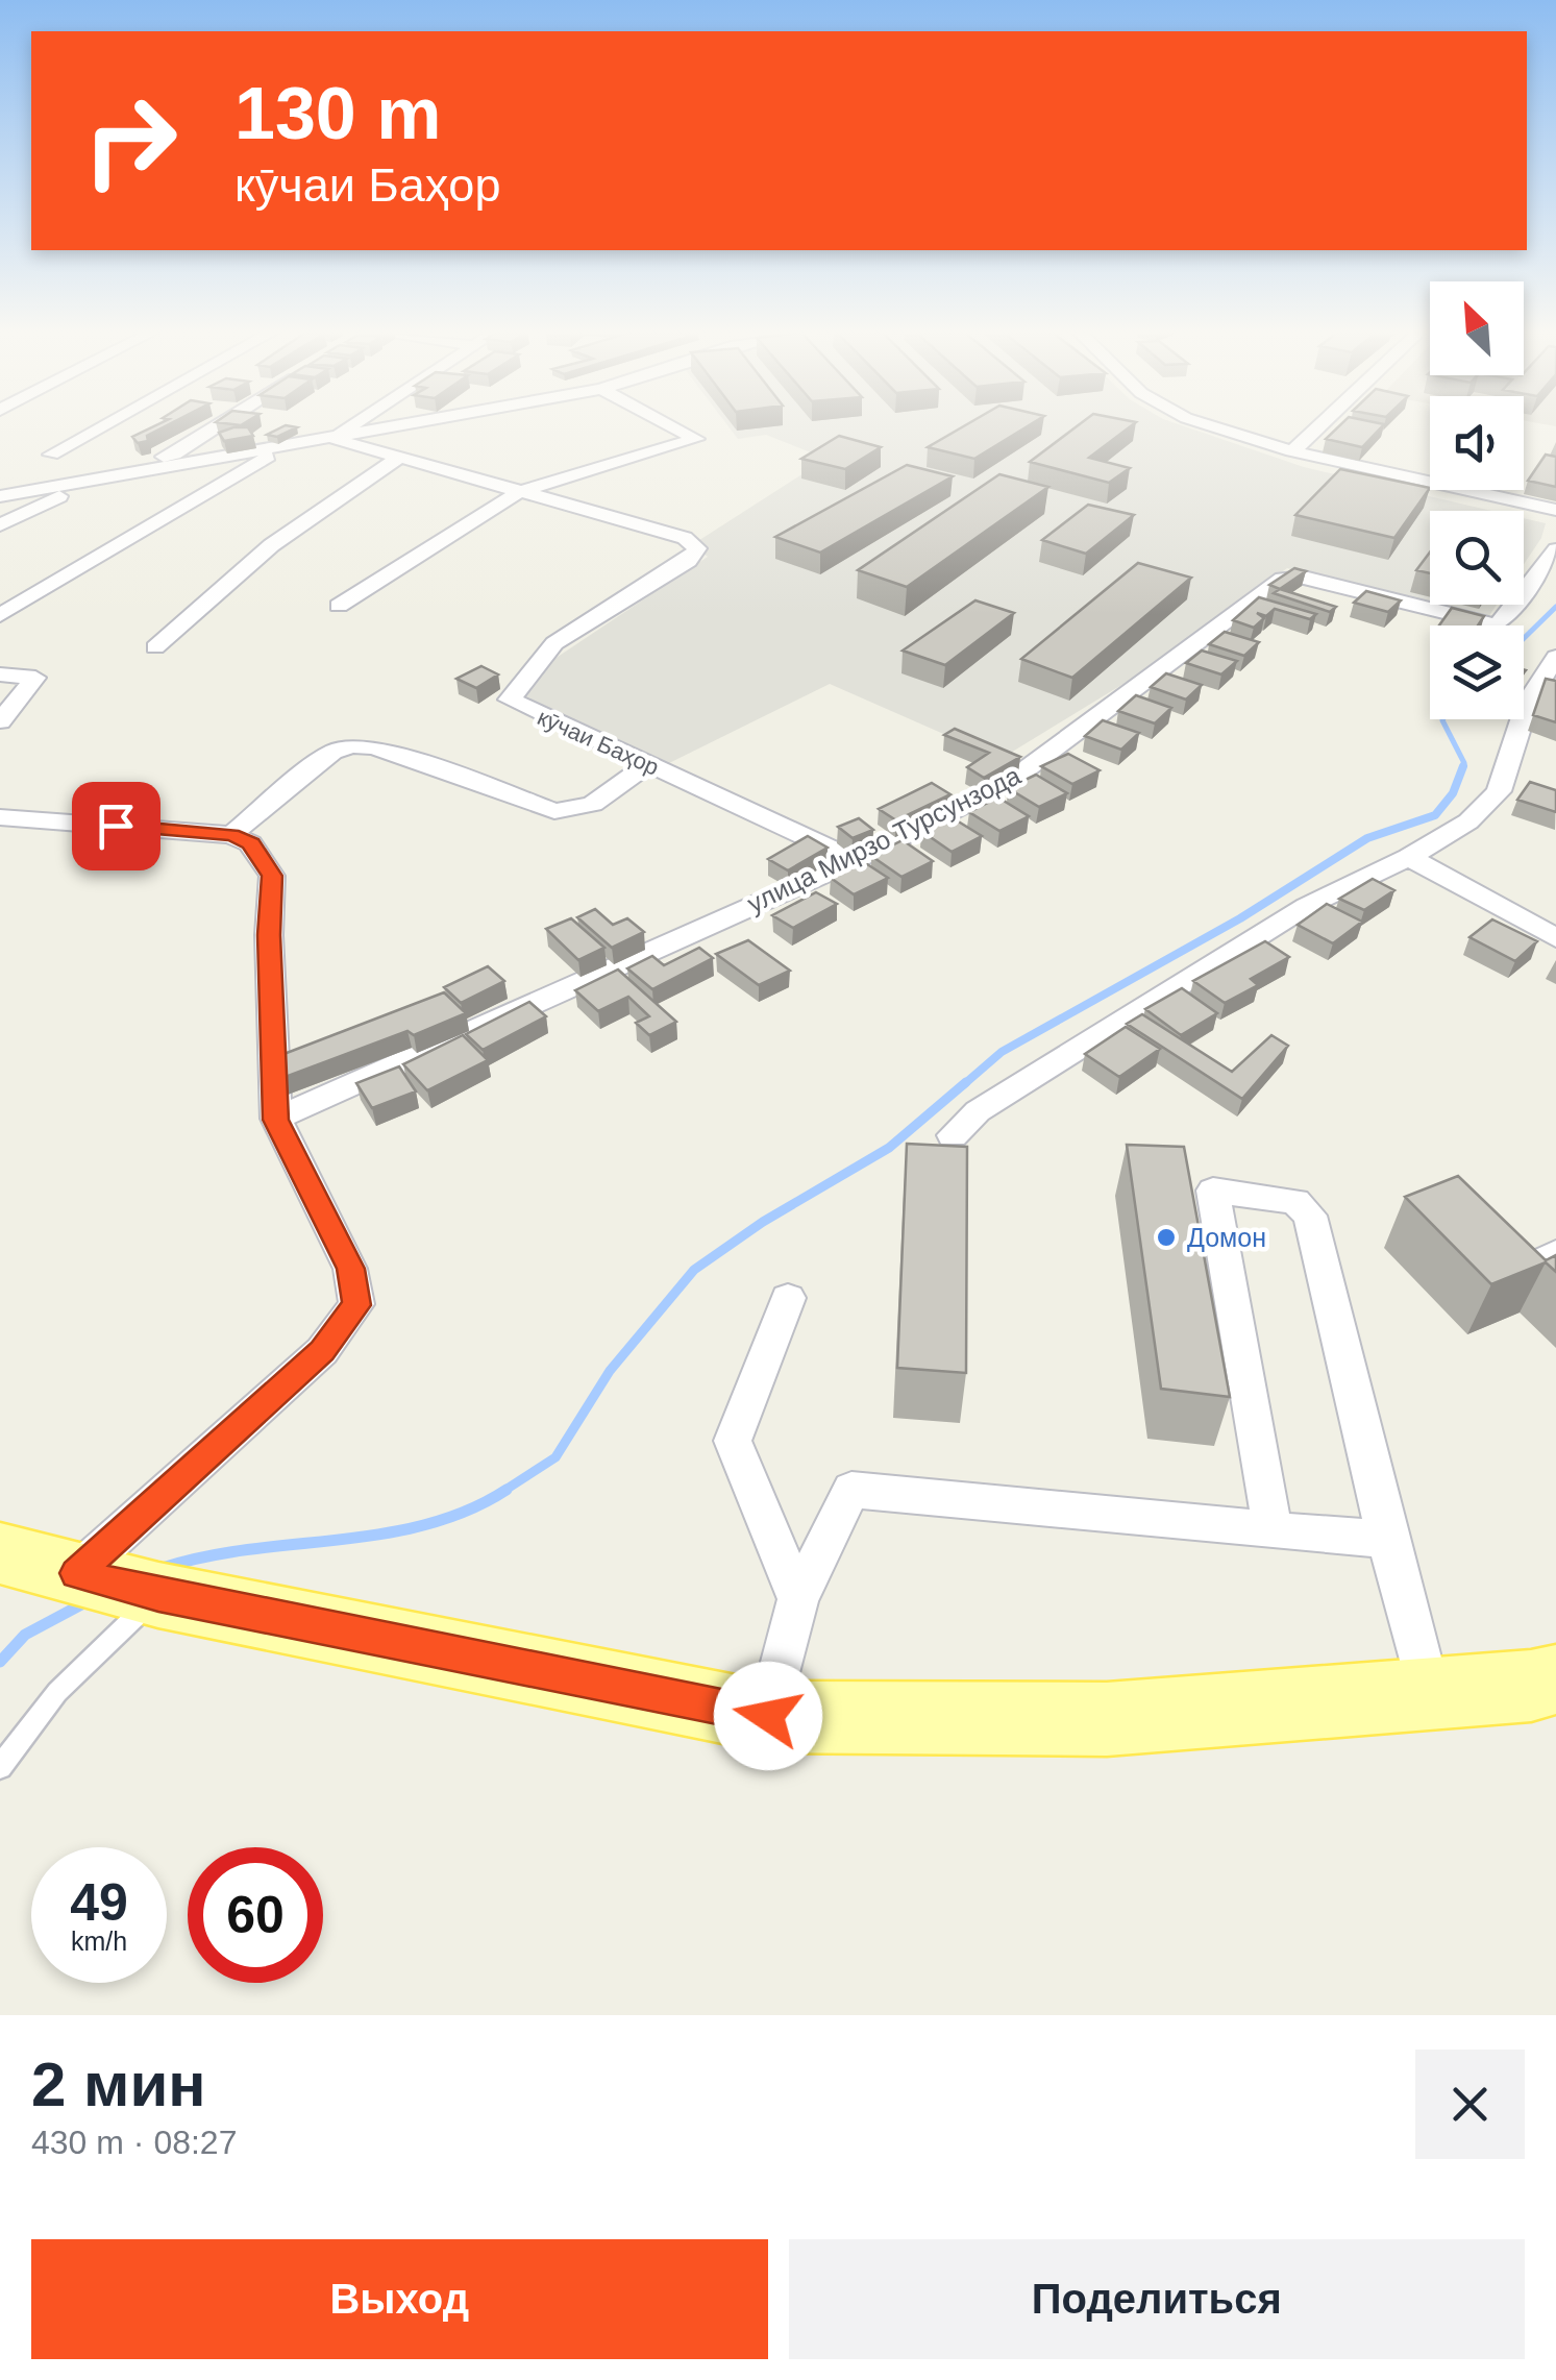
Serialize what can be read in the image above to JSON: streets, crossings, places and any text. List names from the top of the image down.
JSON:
{
  "streets": {
    "street": ["кӯчаи Баҳор", "улица Мирзо Турсунзода"]
  },
  "crossings": [
    ["кӯчаи Баҳор", "улица Мирзо Турсунзода"]
  ],
  "places": ["Домон"],
  "north": "top left",
  "page": {
    "turn": ["130 m", "кӯчаи Баҳор"],
    "speed": "49 km/h",
    "limit": "60",
    "heading": ["2 мин", "430 m · 08:27"],
    "buttons": ["Выход", "Поделиться"]
  }
}
